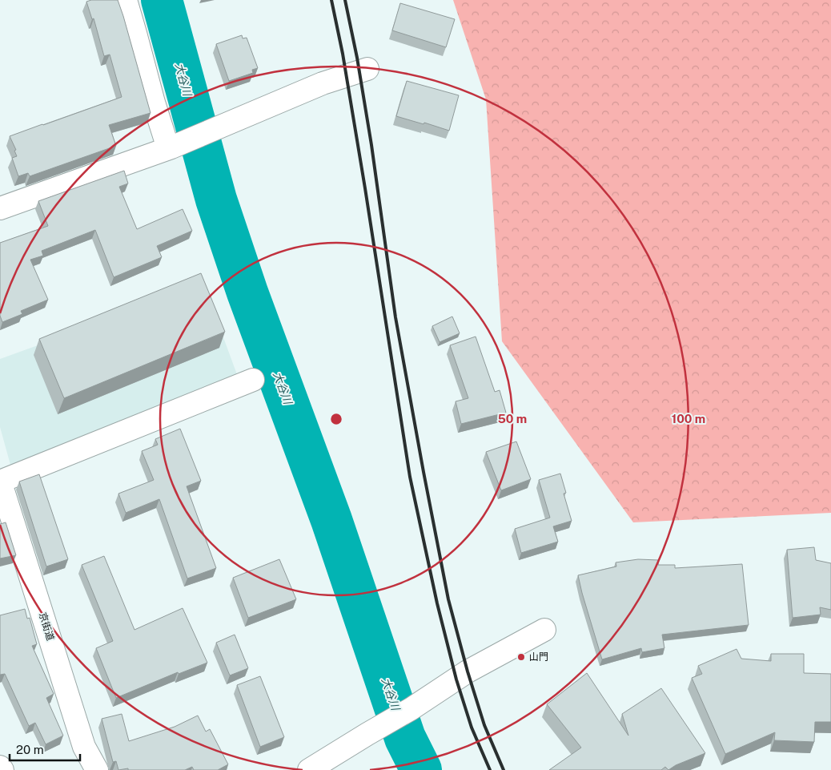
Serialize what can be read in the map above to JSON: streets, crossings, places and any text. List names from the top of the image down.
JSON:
{
  "streets": {
    "street": ["京街道"]
  },
  "water": ["大谷川"],
  "places": ["山門"],
  "scale_bar": "20 m",
  "rings": ["50 m", "100 m"]
}
